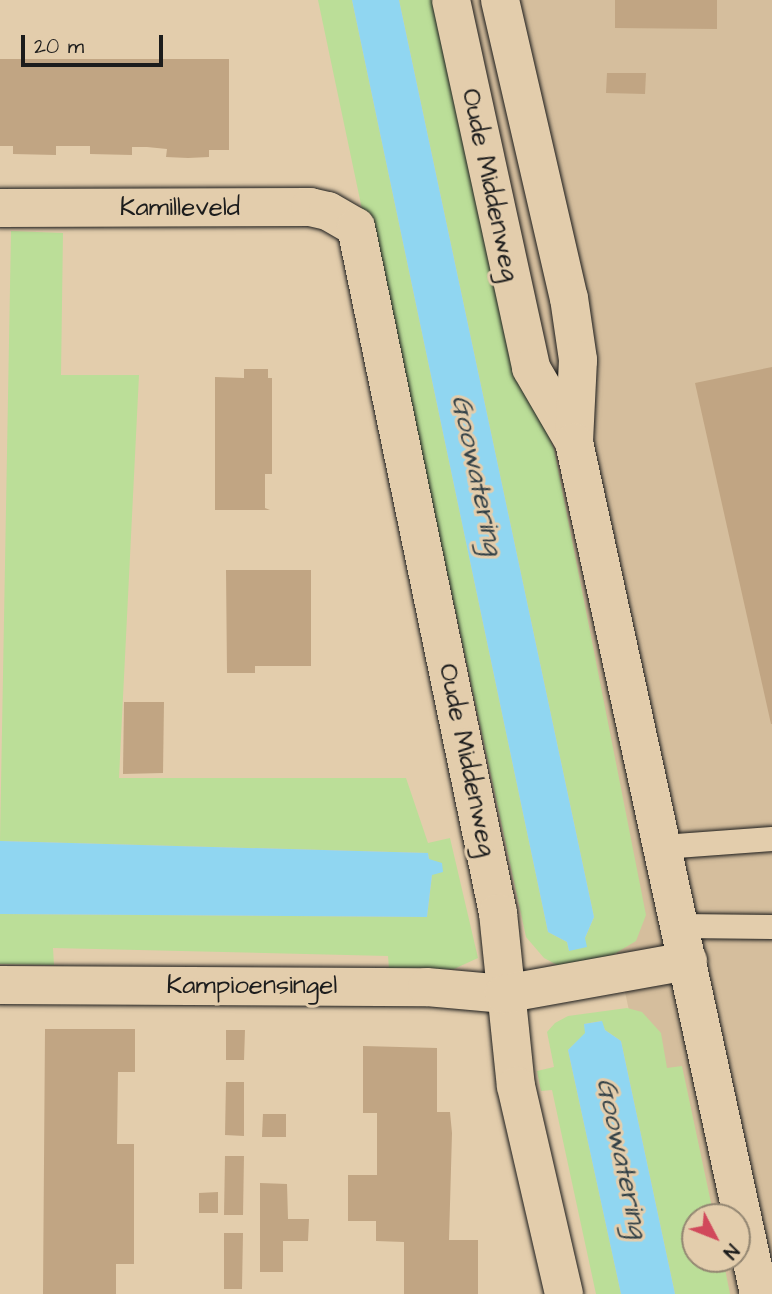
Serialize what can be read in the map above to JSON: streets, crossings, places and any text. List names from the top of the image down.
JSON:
{
  "streets": {
    "street": ["Oude Middenweg", "Kamilleveld", "Kampioensingel"]
  },
  "crossings": [
    ["Oude Middenweg", "Kamilleveld"],
    ["Oude Middenweg", "Kampioensingel"]
  ],
  "water": ["Goowatering"],
  "scale_bar": "20 m",
  "north": "bottom right"
}
